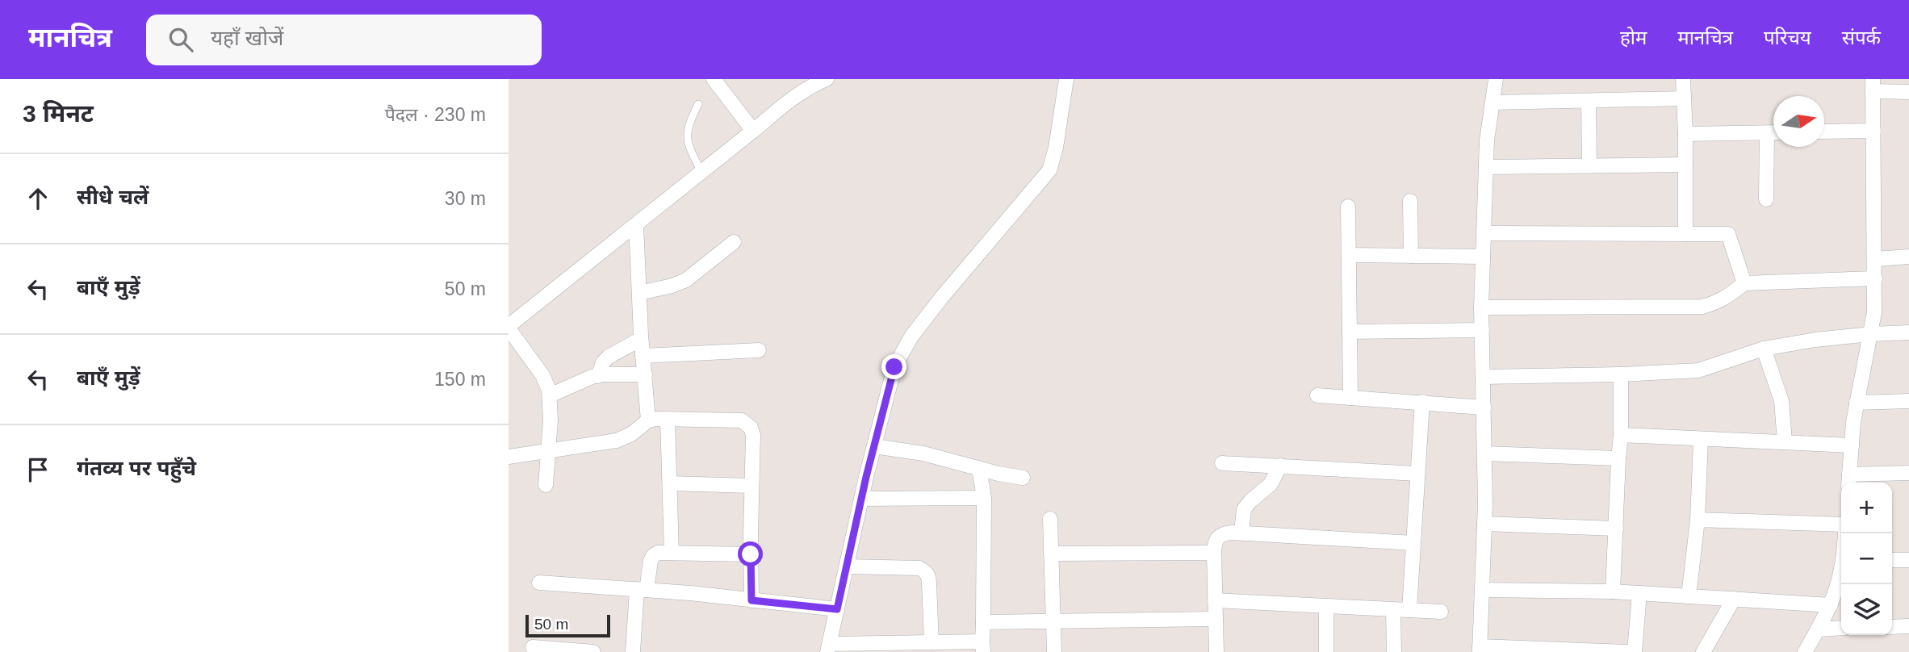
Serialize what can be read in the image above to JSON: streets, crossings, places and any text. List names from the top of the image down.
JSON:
{
  "scale_bar": "50 m",
  "north": "right",
  "page": {
    "header": "मानचित्र",
    "search": "यहाँ खोजें",
    "nav": [
      "होम",
      "मानचित्र",
      "परिचय",
      "संपर्क"
    ],
    "heading": ["3 मिनट", "पैदल · 230 m"],
    "list": [
      ["सीधे चलें", "30 m"],
      ["बाएँ मुड़ें", "50 m"],
      ["बाएँ मुड़ें", "150 m"],
      "गंतव्य पर पहुँचे"
    ],
    "map_buttons": ["+", "−"],
    "scale": "50 m"
  }
}
